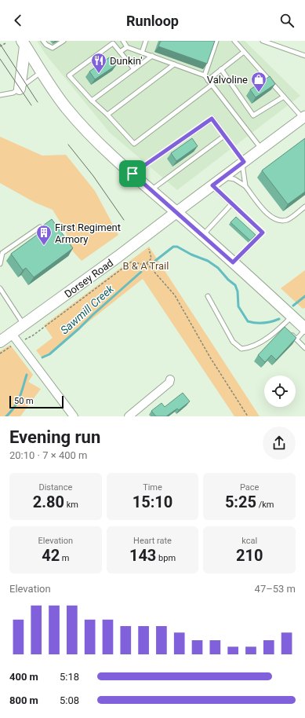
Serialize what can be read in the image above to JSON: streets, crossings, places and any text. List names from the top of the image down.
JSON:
{
  "streets": {
    "main road": ["Dorsey Road"]
  },
  "water": ["Sawmill Creek"],
  "parks": ["B & A Trail"],
  "places": {
    "restaurant": ["Dunkin'"],
    "shop": ["Valvoline"],
    "building": ["First Regiment Armory"]
  },
  "scale_bar": "50 m",
  "page": {
    "header": "Runloop",
    "scale": "50 m",
    "heading": ["Evening run", "20:10 · 7 × 400 m"],
    "stats": [
      ["Distance", "2.80 km"],
      ["Time", "15:10"],
      ["Pace", "5:25 /km"],
      ["Elevation", "42 m"],
      ["Heart rate", "143 bpm"],
      ["kcal", "210"]
    ],
    "chart": ["Elevation", "47–53 m"],
    "list": [
      {
        "name": "400 m",
        "note": "5:18"
      },
      {
        "name": "800 m",
        "note": "5:08"
      }
    ]
  }
}
